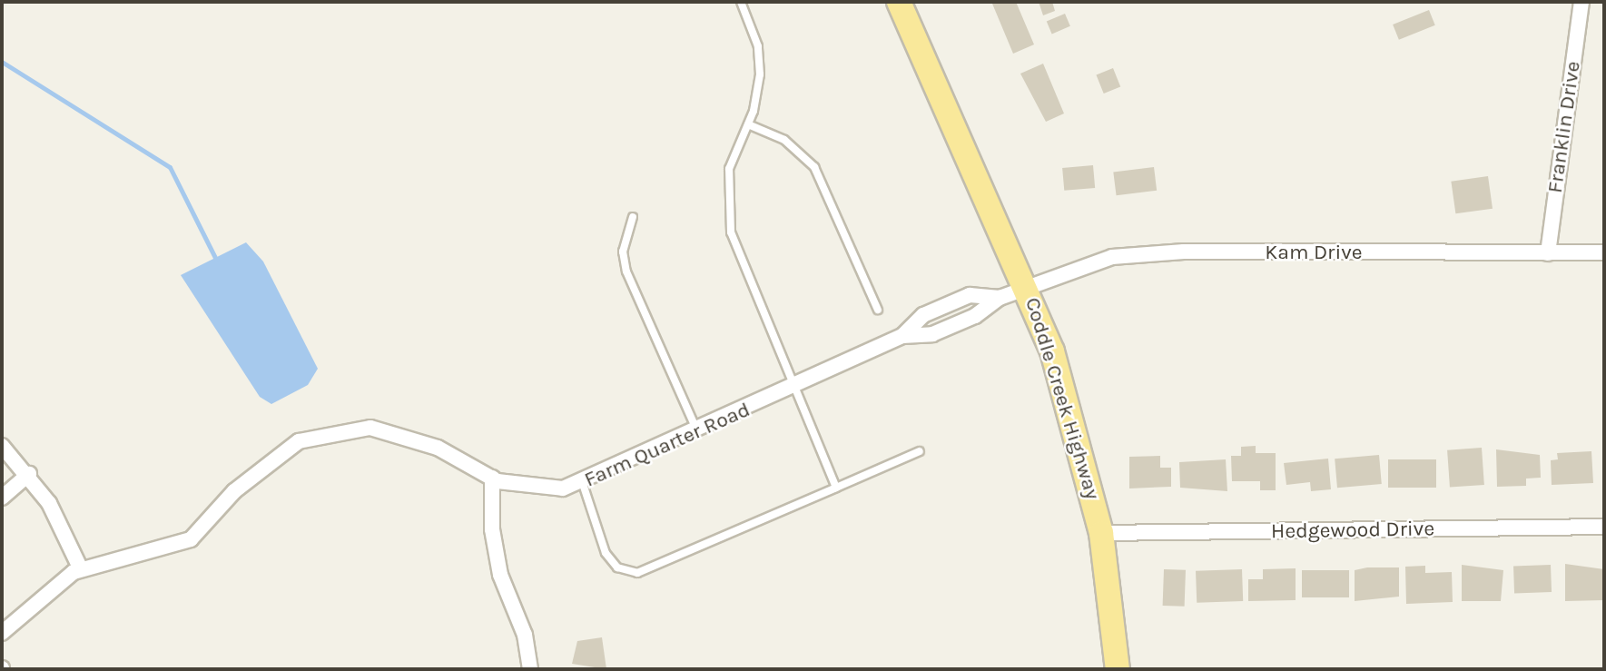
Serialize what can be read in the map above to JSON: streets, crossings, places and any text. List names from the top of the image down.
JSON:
{
  "streets": {
    "main road": ["Coddle Creek Highway"],
    "street": [
      "Franklin Drive",
      "Kam Drive",
      "Farm Quarter Road",
      "Hedgewood Drive"
    ]
  },
  "crossings": [
    ["Franklin Drive", "Kam Drive"],
    ["Kam Drive", "Coddle Creek Highway"],
    ["Kam Drive", "Farm Quarter Road"],
    ["Coddle Creek Highway", "Farm Quarter Road"],
    ["Coddle Creek Highway", "Hedgewood Drive"]
  ]
}
